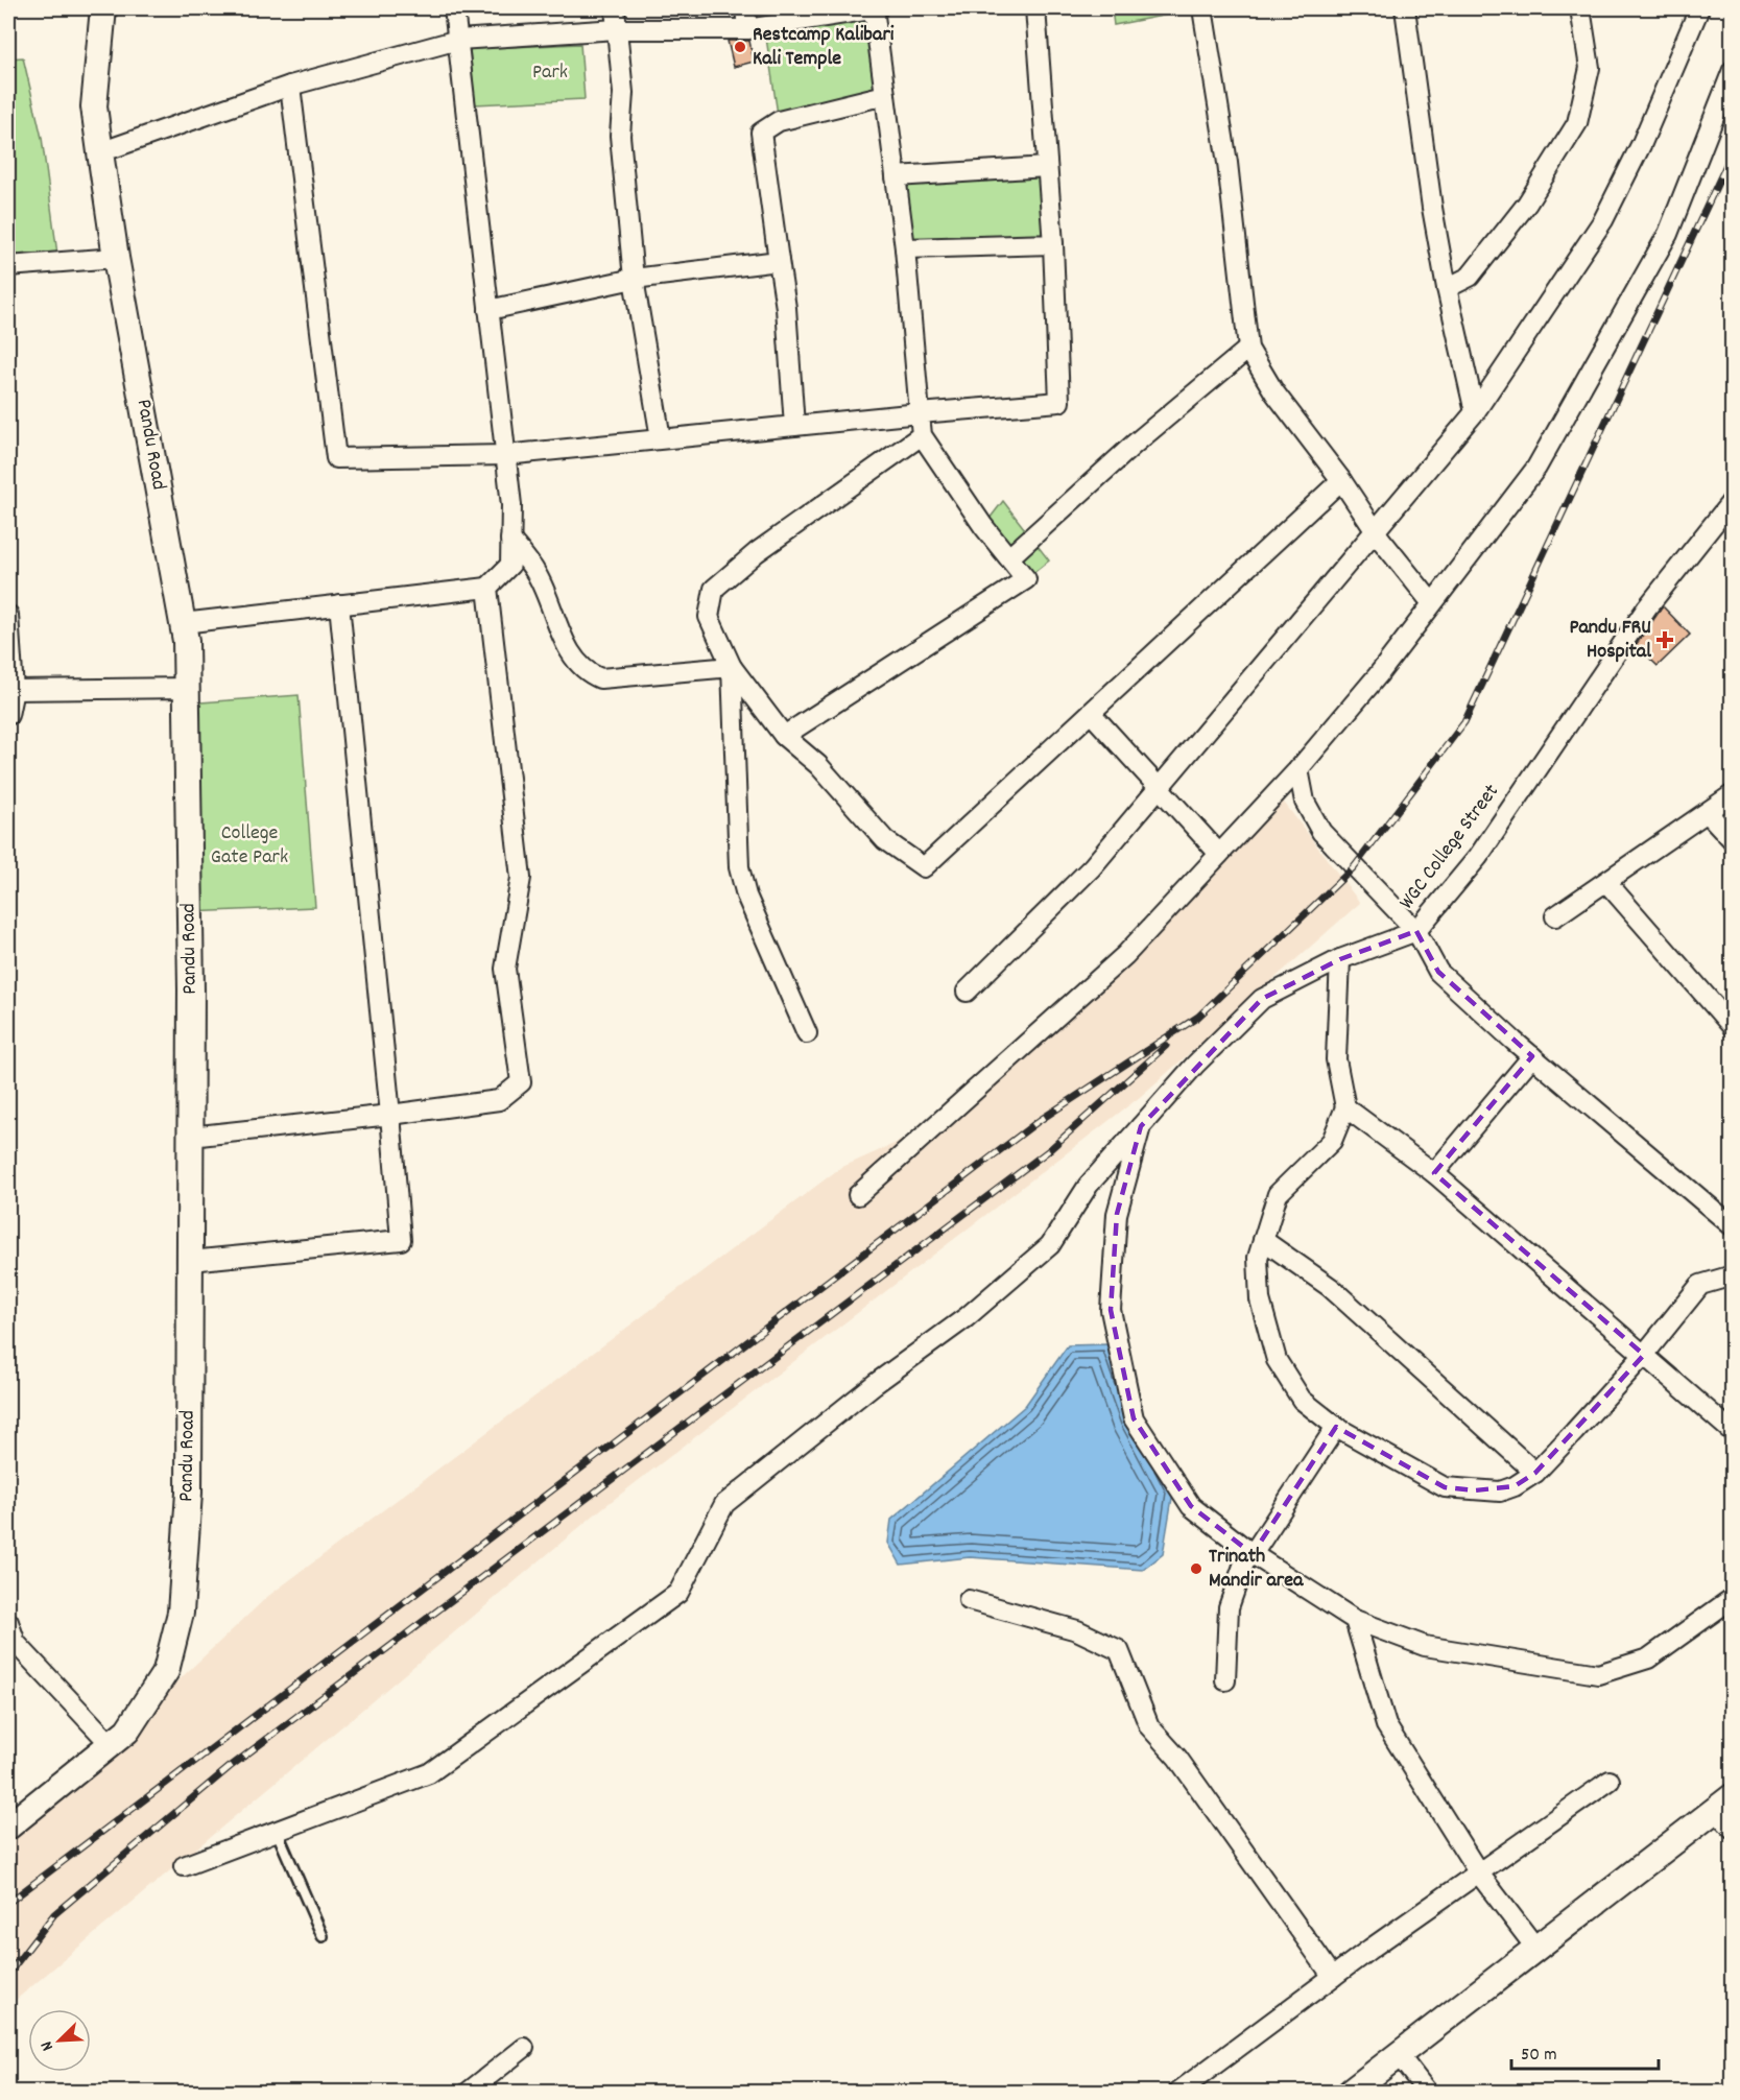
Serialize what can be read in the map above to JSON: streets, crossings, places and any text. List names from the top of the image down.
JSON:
{
  "streets": {
    "street": ["Pandu Road", "WGC College Street"]
  },
  "parks": ["Park", "College Gate Park"],
  "places": {
    "other": ["Restcamp Kalibari Kali Temple", "Trinath Mandir area"],
    "health": ["Pandu FRU Hospital"]
  },
  "scale_bar": "50 m",
  "north": "bottom left"
}
